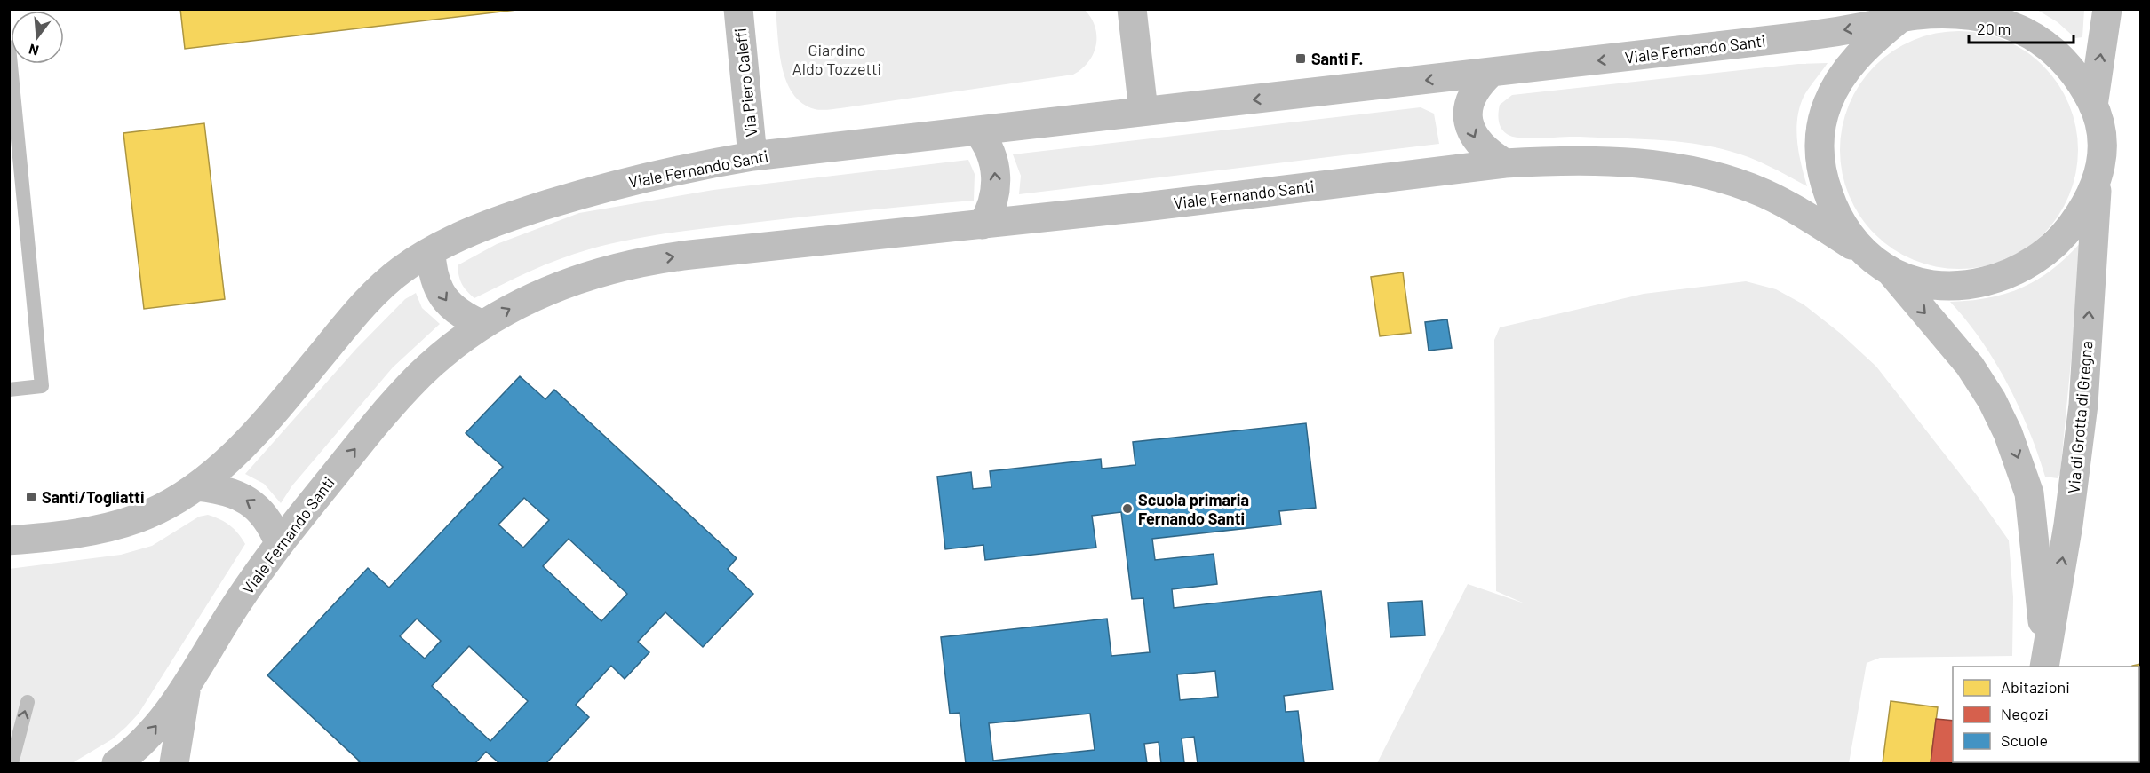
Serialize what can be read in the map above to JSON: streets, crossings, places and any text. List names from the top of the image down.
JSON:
{
  "streets": {
    "street": ["Viale Fernando Santi", "Via Piero Caleffi", "Via di Grotta di Gregna"]
  },
  "crossings": [
    ["Viale Fernando Santi", "Via Piero Caleffi"],
    ["Viale Fernando Santi", "Via di Grotta di Gregna"]
  ],
  "parks": ["Giardino Aldo Tozzetti"],
  "places": {
    "transit": ["Santi F.", "Santi/Togliatti"],
    "other": ["Scuola primaria Fernando Santi"]
  },
  "legend": ["Abitazioni", "Negozi", "Scuole"],
  "scale_bar": "20 m",
  "north": "bottom"
}
